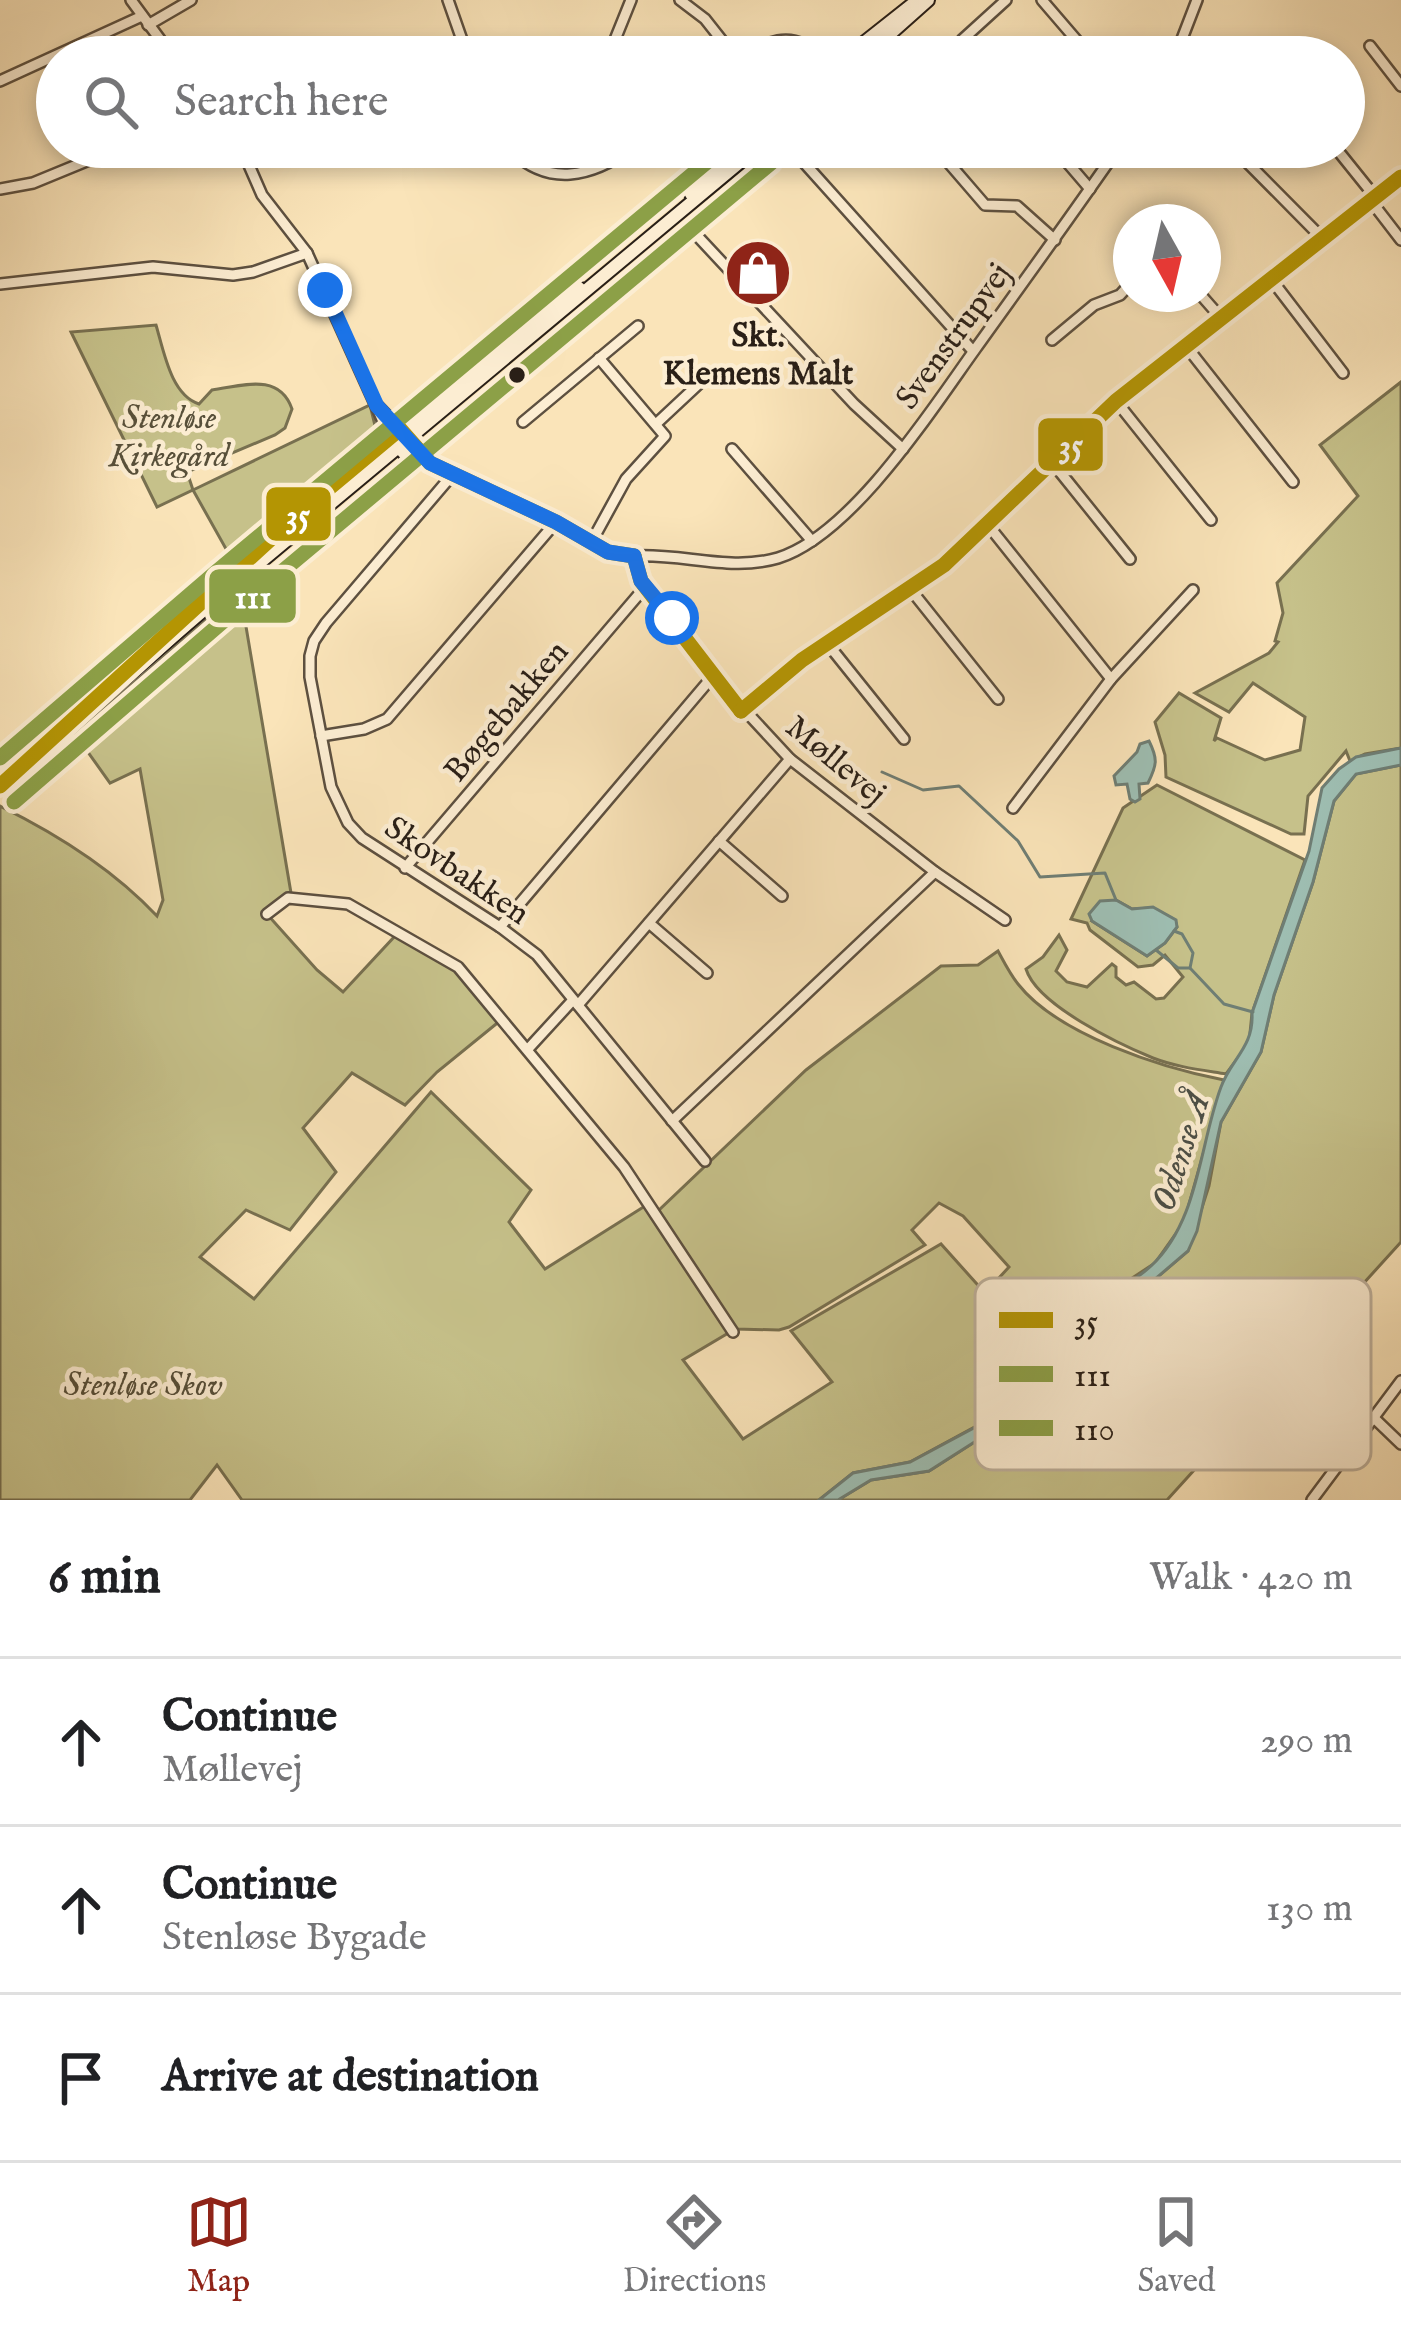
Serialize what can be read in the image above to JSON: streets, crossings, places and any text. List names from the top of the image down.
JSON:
{
  "streets": {
    "street": [
      "Svenstrupvej",
      "Bøgebakken",
      "Møllevej",
      "Skovbakken"
    ]
  },
  "crossings": [
    ["Svenstrupvej", "Møllevej"],
    ["Bøgebakken", "Møllevej"],
    ["Bøgebakken", "Skovbakken"]
  ],
  "water": ["Odense Å"],
  "parks": ["Stenløse Kirkegård", "Stenløse Skov"],
  "places": {
    "shop": ["Skt. Klemens Malt"]
  },
  "lines": ["transit line 111", "transit line 110", "transit line 35"],
  "legend": ["35", "111", "110"],
  "north": "bottom",
  "page": {
    "search": "Search here",
    "heading": ["6 min", "Walk · 420 m"],
    "list": [
      ["Continue", "Møllevej", "290 m"],
      ["Continue", "Stenløse Bygade", "130 m"],
      "Arrive at destination"
    ],
    "nav": ["Map", "Directions", "Saved"]
  }
}
